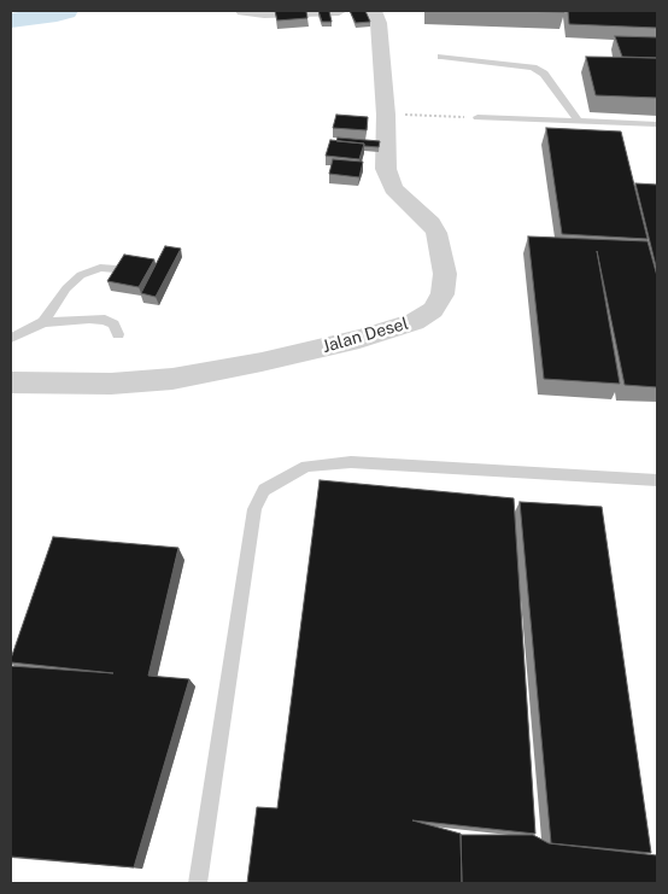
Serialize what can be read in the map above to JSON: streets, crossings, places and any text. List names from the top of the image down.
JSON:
{
  "streets": {
    "street": ["Jalan Desel"]
  }
}
